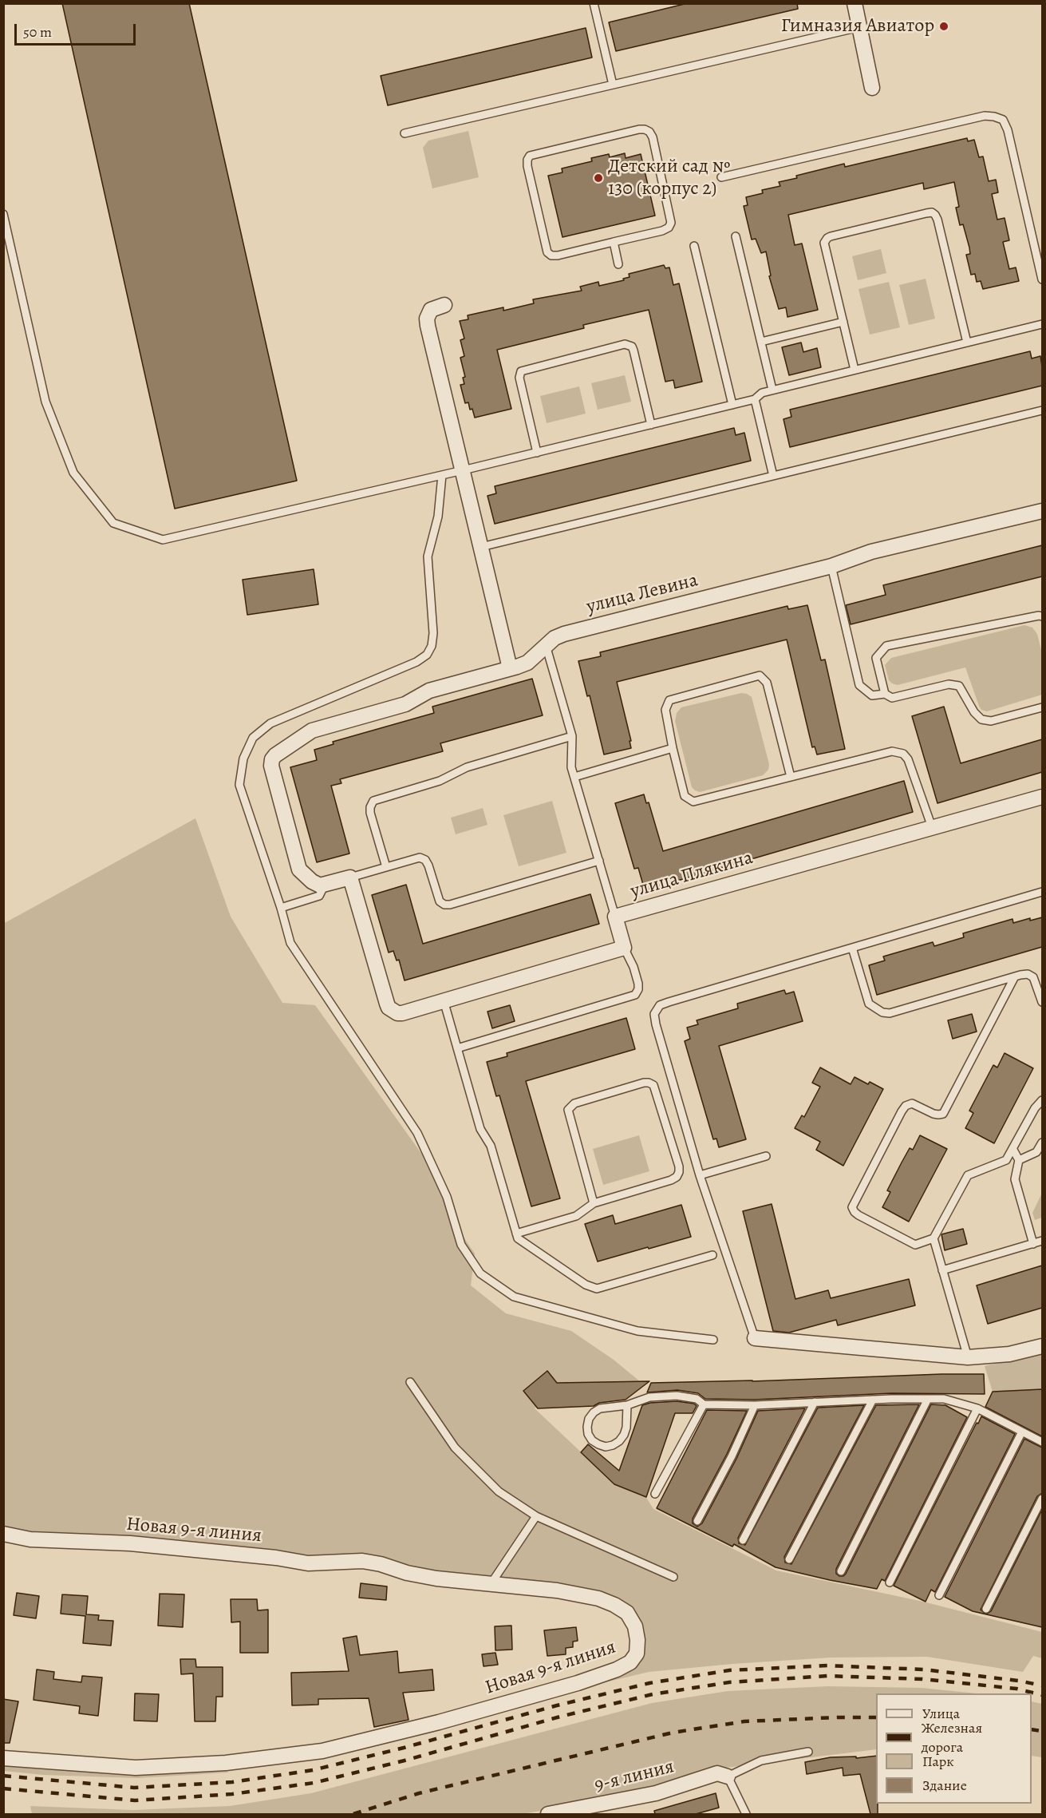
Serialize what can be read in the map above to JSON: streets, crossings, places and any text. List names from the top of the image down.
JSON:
{
  "streets": {
    "street": [
      "улица Левина",
      "улица Плякина",
      "Новая 9-я линия",
      "9-я линия"
    ]
  },
  "places": ["Гимназия Авиатор", "Детский сад № 130 (корпус 2)"],
  "legend": [
    "Улица",
    "Железная дорога",
    "Парк",
    "Здание"
  ],
  "scale_bar": "50 m"
}
